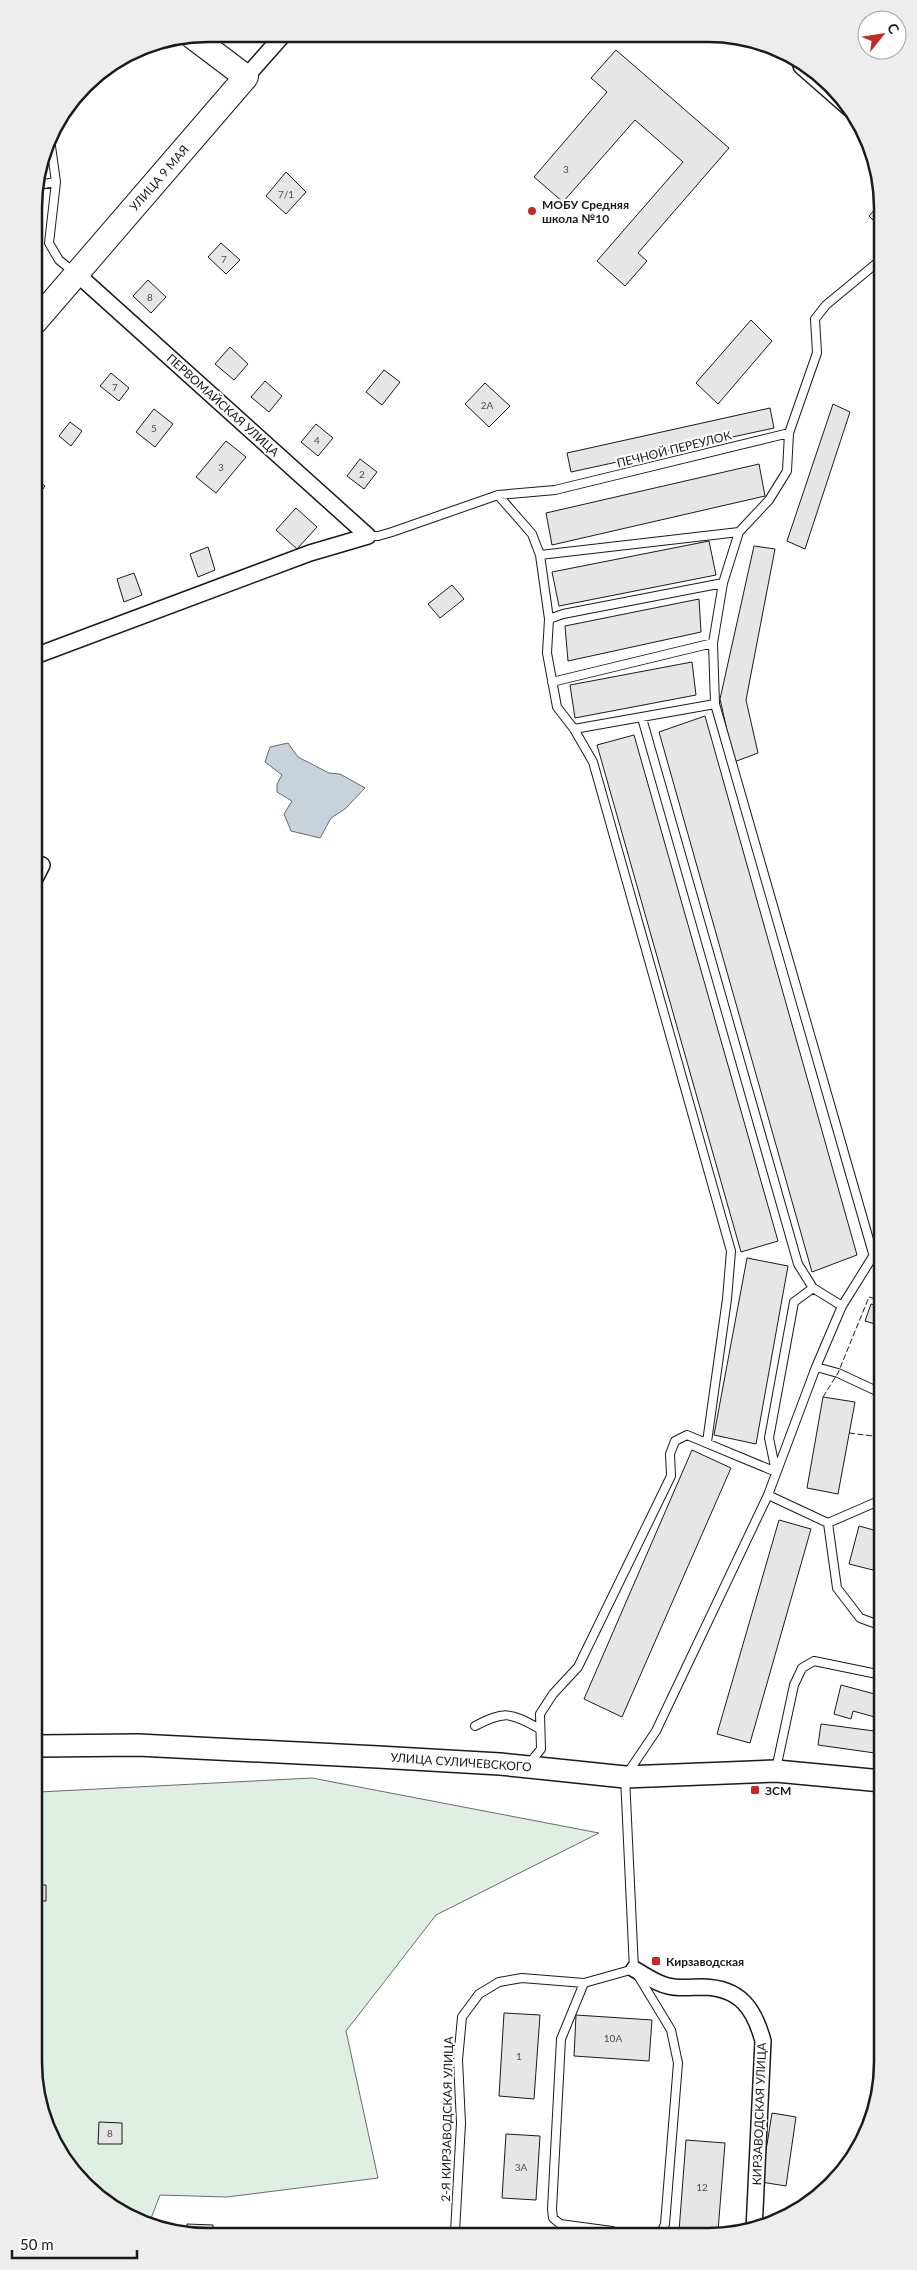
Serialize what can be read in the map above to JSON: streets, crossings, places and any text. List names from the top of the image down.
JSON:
{
  "streets": {
    "main road": ["УЛИЦА 9 МАЯ"],
    "street": ["ПЕРВОМАЙСКАЯ УЛИЦА", "УЛИЦА СУЛИЧЕВСКОГО", "КИРЗАВОДСКАЯ УЛИЦА"],
    "lane": ["ПЕЧНОЙ ПЕРЕУЛОК", "2-Я КИРЗАВОДСКАЯ УЛИЦА"]
  },
  "crossings": [
    ["УЛИЦА 9 МАЯ", "ПЕРВОМАЙСКАЯ УЛИЦА"],
    ["ПЕРВОМАЙСКАЯ УЛИЦА", "ПЕЧНОЙ ПЕРЕУЛОК"],
    ["КИРЗАВОДСКАЯ УЛИЦА", "2-Я КИРЗАВОДСКАЯ УЛИЦА"]
  ],
  "places": {
    "other": ["МОБУ Средняя школа №10"],
    "transit": ["ЗСМ", "Кирзаводская"]
  },
  "house_numbers": [
    "3",
    "7/1",
    "7",
    "8",
    "7",
    "2А",
    "5",
    "4",
    "3",
    "2",
    "10А",
    "1",
    "8",
    "3А",
    "12"
  ],
  "scale_bar": "50 m",
  "north": "top right"
}
